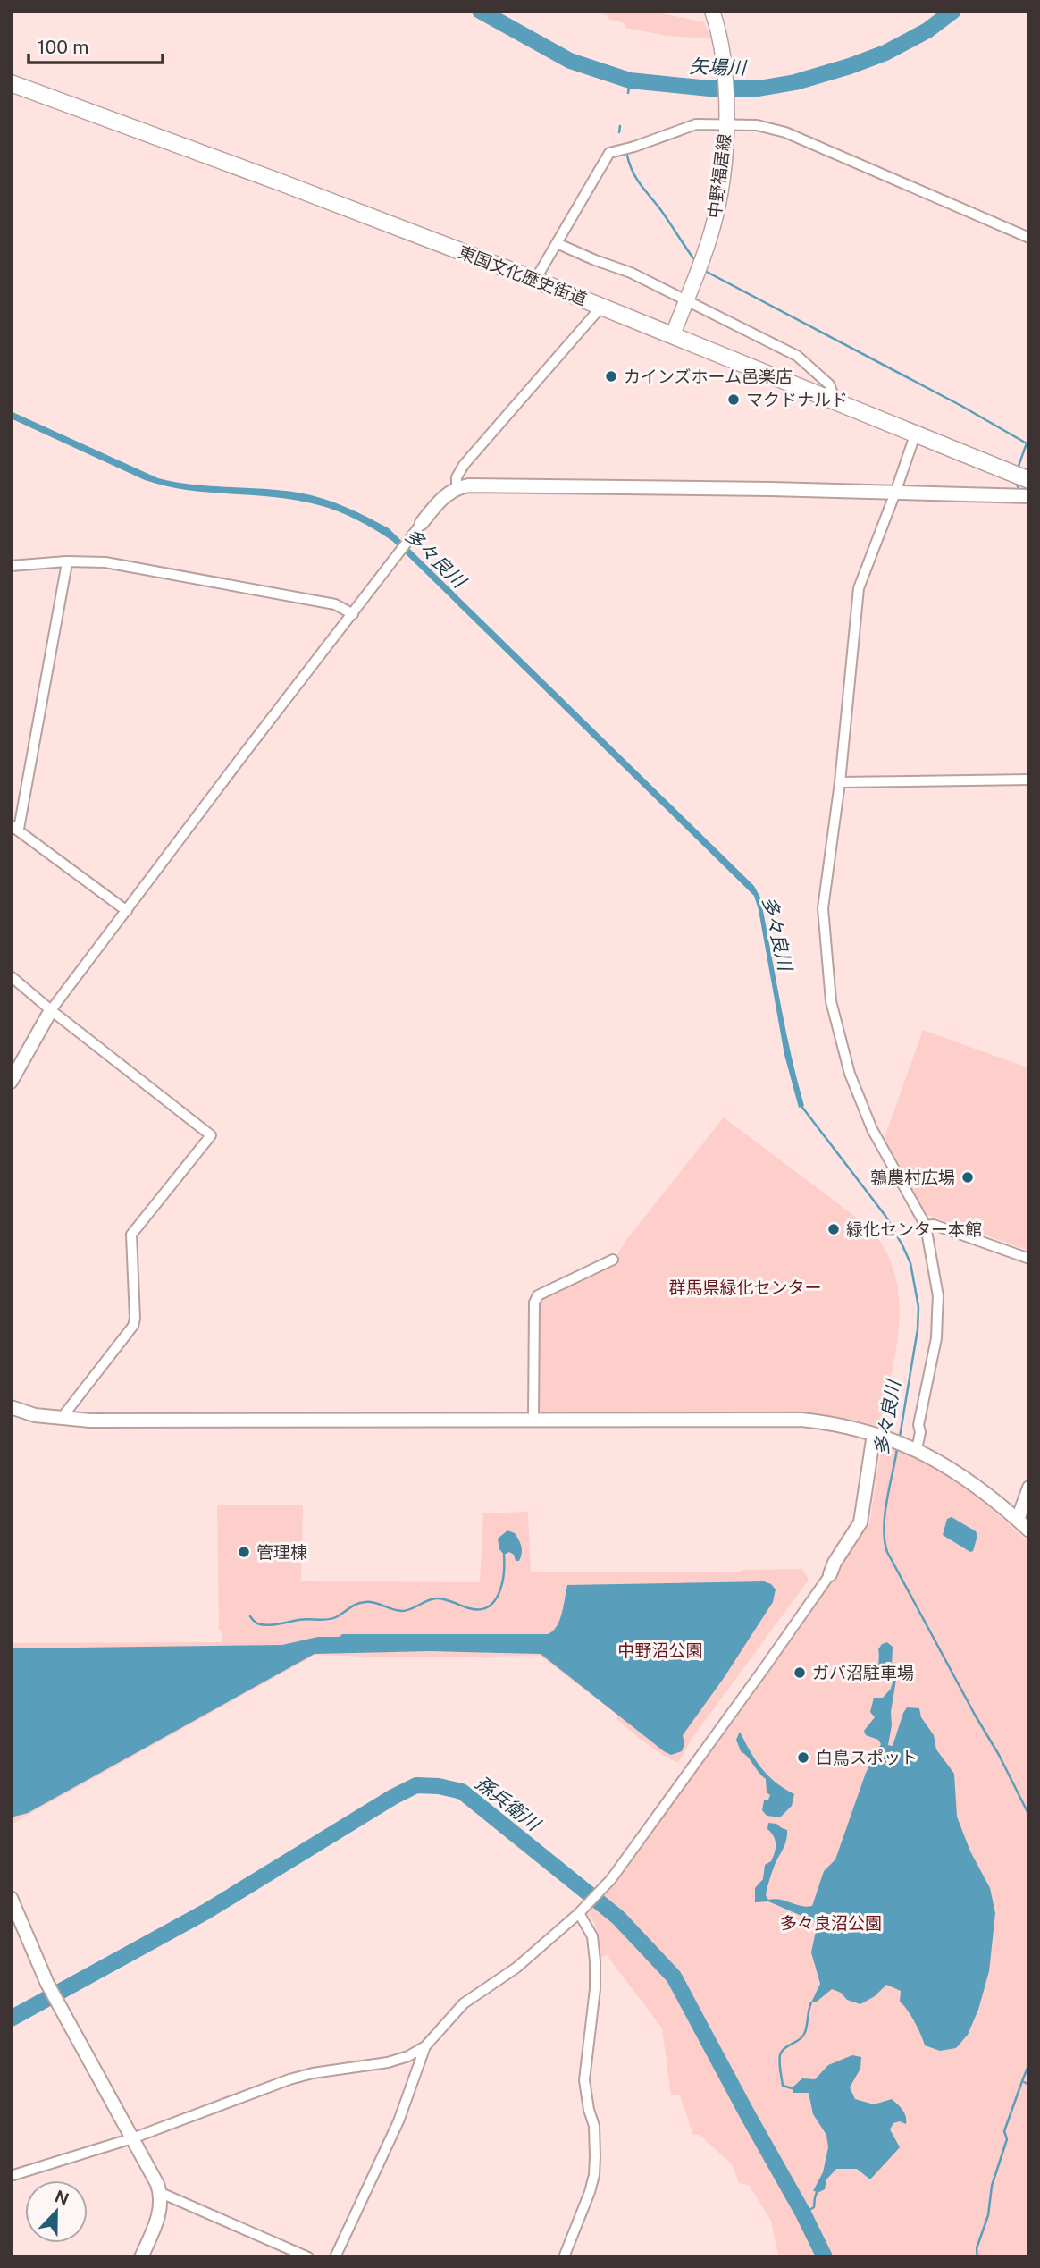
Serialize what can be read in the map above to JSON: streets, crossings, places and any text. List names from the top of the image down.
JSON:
{
  "streets": {
    "highway": ["東国文化歴史街道"],
    "main road": ["中野福居線"]
  },
  "crossings": [
    ["中野福居線", "東国文化歴史街道"]
  ],
  "water": ["矢場川", "多々良川", "孫兵衛川"],
  "parks": ["群馬県緑化センター", "中野沼公園", "多々良沼公園"],
  "places": [
    "カインズホーム邑楽店",
    "マクドナルド",
    "鶉農村広場",
    "緑化センター本館",
    "管理棟",
    "ガバ沼駐車場",
    "白鳥スポット"
  ],
  "scale_bar": "100 m",
  "north": "top"
}
